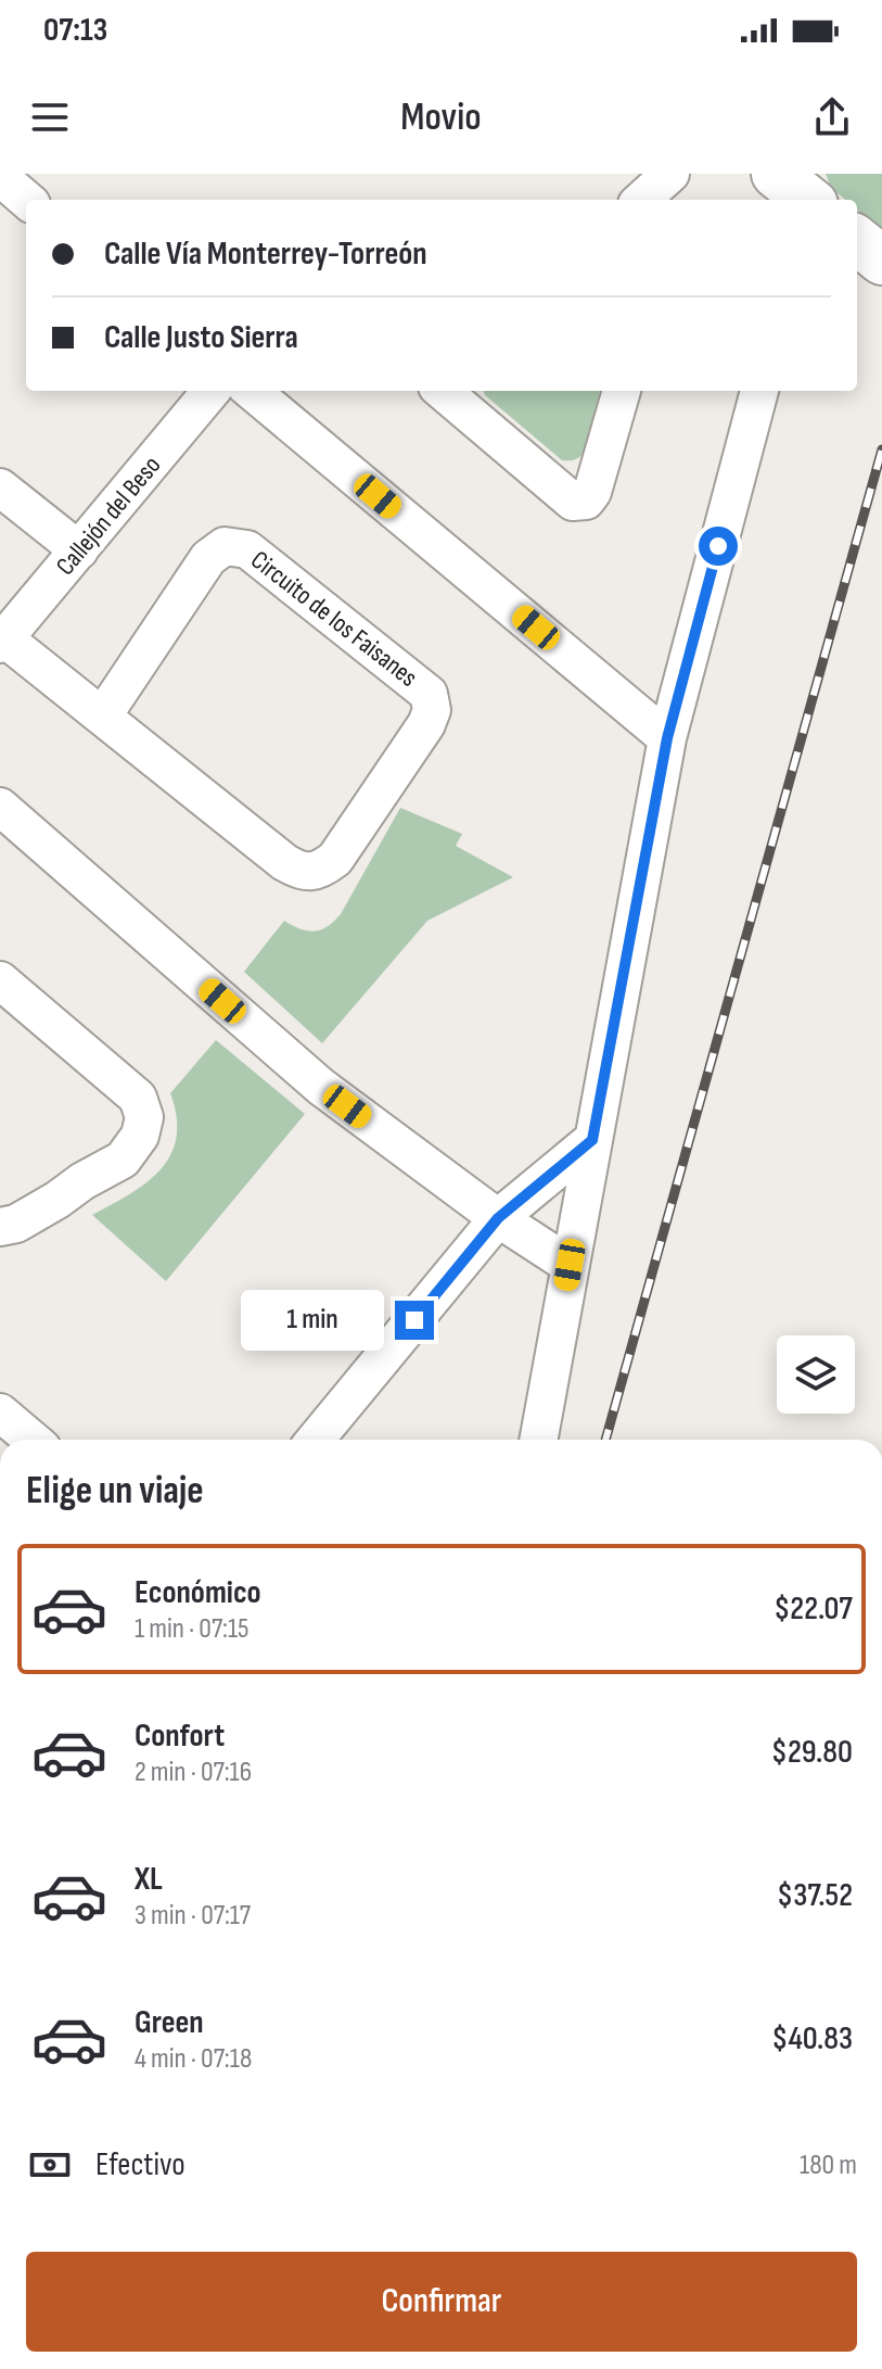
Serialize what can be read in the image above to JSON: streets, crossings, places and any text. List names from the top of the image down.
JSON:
{
  "streets": {
    "street": ["Callejón del Beso", "Circuito de los Faisanes"]
  },
  "crossings": [
    ["Callejón del Beso", "Circuito de los Faisanes"]
  ],
  "page": {
    "status": "07:13",
    "header": "Movio",
    "banner": ["Calle Vía Monterrey-Torreón", "Calle Justo Sierra"],
    "bubble": "1 min",
    "heading": "Elige un viaje",
    "list": [
      {
        "name": "Económico",
        "note": "1 min · 07:15",
        "value": "$22.07"
      },
      {
        "name": "Confort",
        "note": "2 min · 07:16",
        "value": "$29.80"
      },
      {
        "name": "XL",
        "note": "3 min · 07:17",
        "value": "$37.52"
      },
      {
        "name": "Green",
        "note": "4 min · 07:18",
        "value": "$40.83"
      }
    ],
    "pay": ["Efectivo", "180 m"],
    "buttons": "Confirmar"
  }
}
